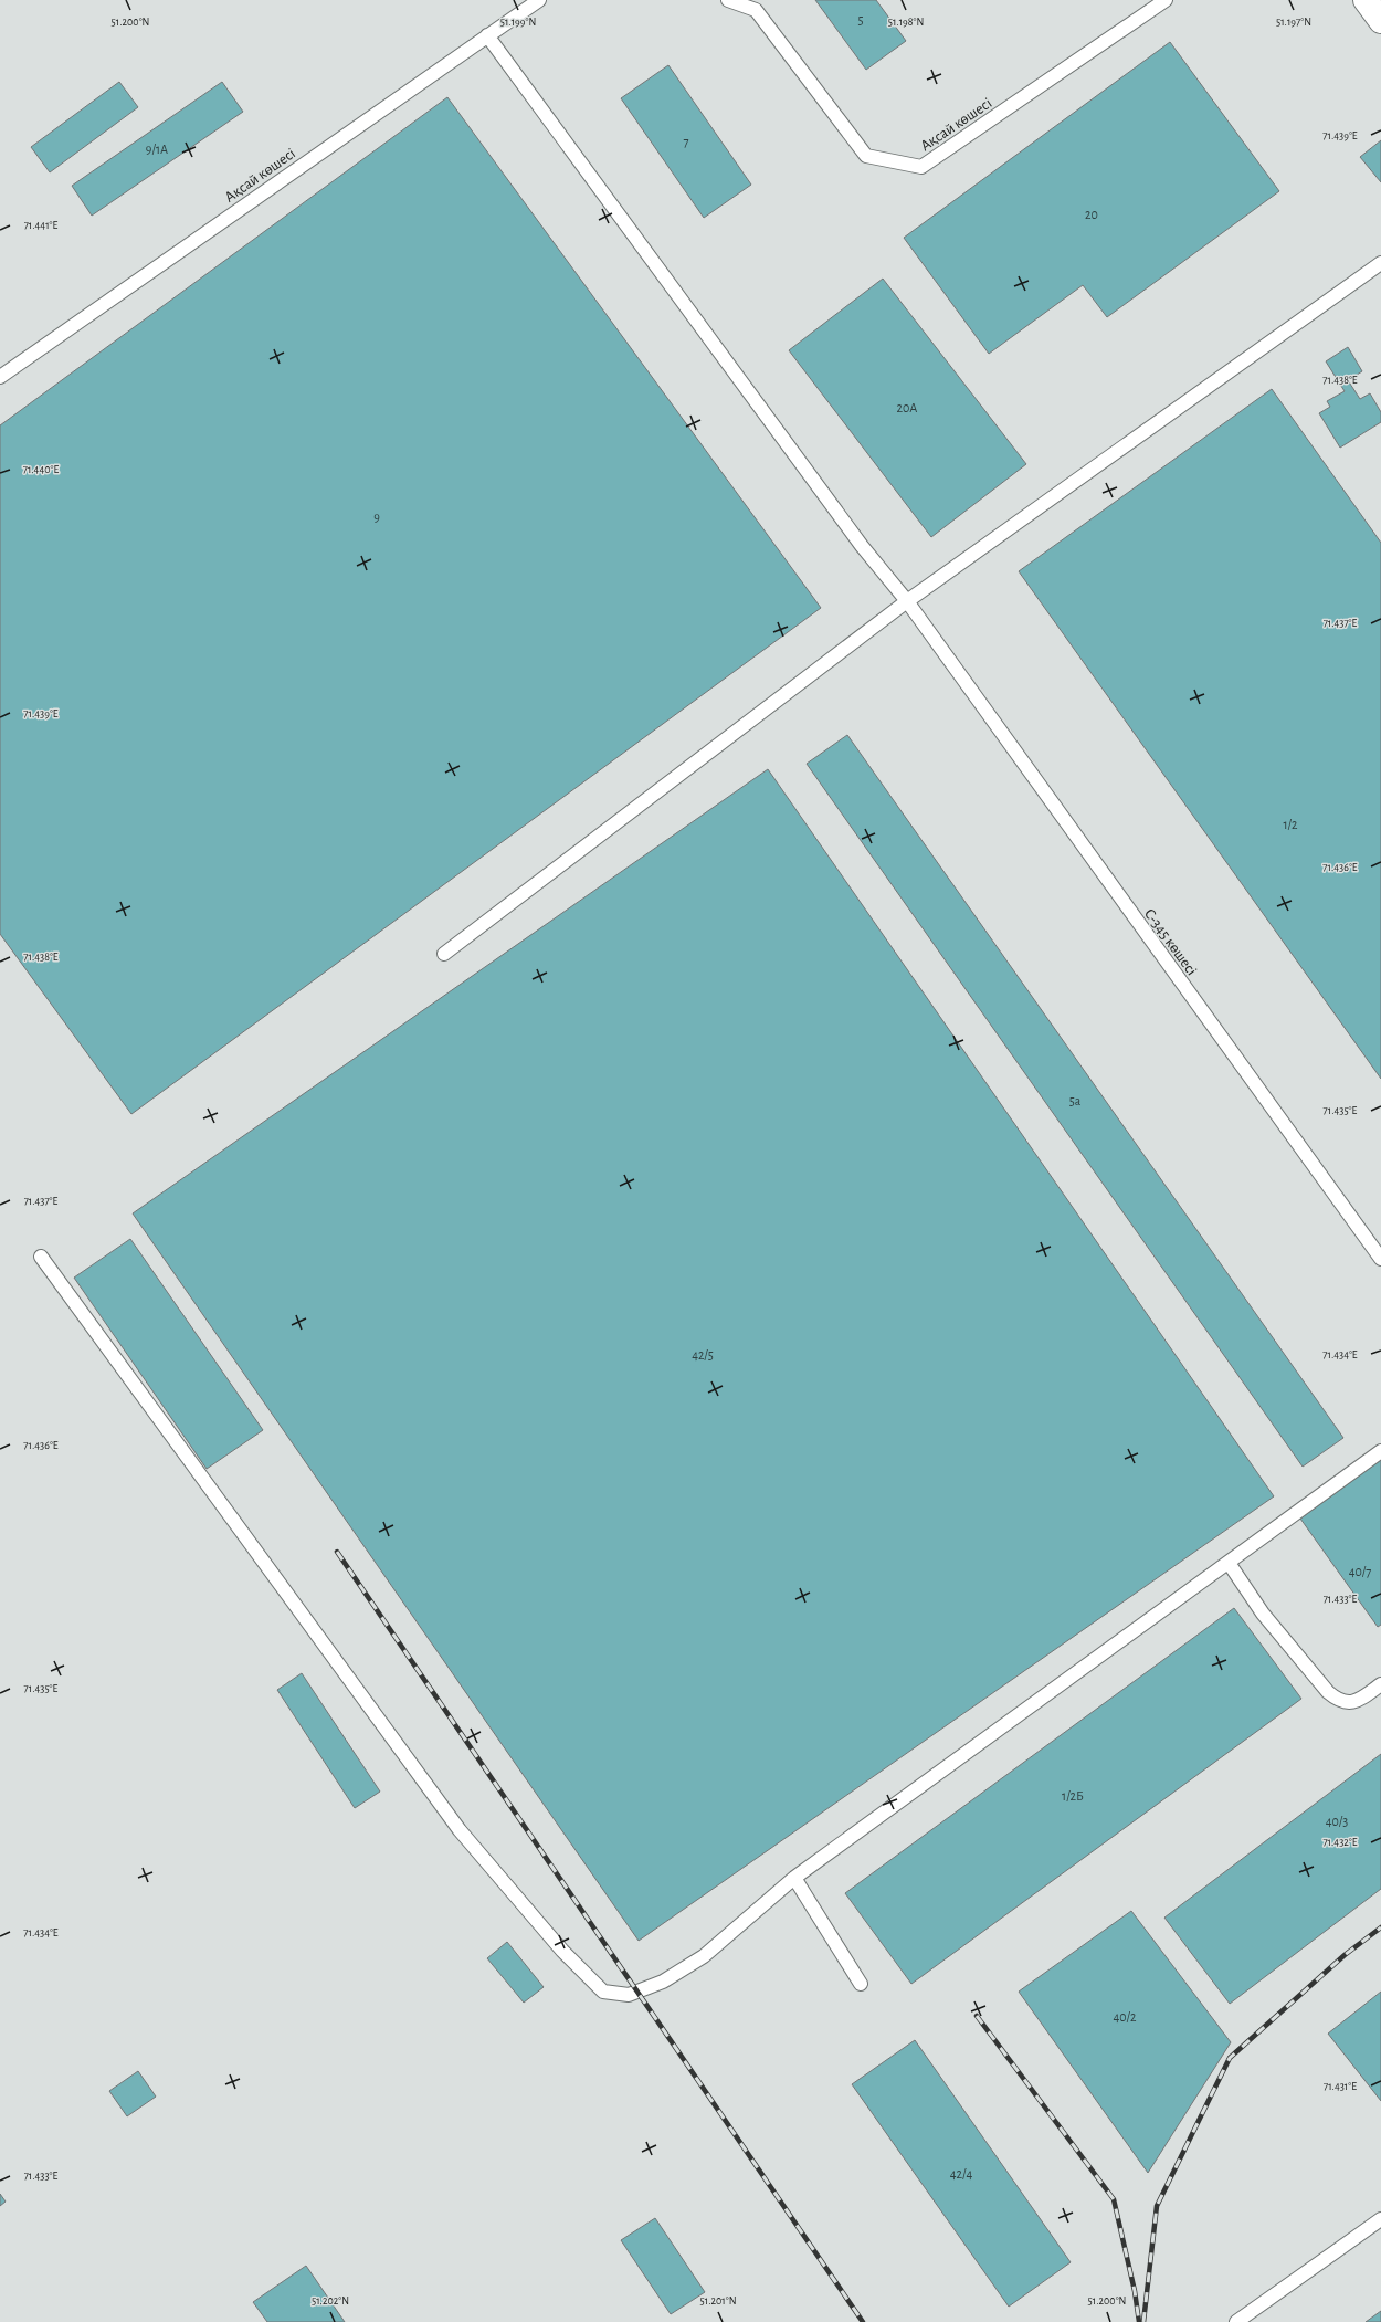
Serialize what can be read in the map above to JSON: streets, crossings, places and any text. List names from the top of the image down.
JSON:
{
  "streets": {
    "lane": ["Ақсай көшесі", "С-345 көшесі"]
  },
  "crossings": [
    ["Ақсай көшесі", "С-345 көшесі"]
  ],
  "house_numbers": [
    "5",
    "7",
    "9/1А",
    "20",
    "20А",
    "9",
    "1/2",
    "5а",
    "42/5",
    "40/7",
    "1/2Б",
    "40/3",
    "40/2",
    "42/4"
  ],
  "coordinates": [
    "51.200°N",
    "51.199°N",
    "51.198°N",
    "51.197°N",
    "71.439°E",
    "71.441°E",
    "71.438°E",
    "71.440°E",
    "71.437°E",
    "71.436°E",
    "71.435°E",
    "71.434°E",
    "71.433°E",
    "71.432°E",
    "71.431°E",
    "51.202°N",
    "51.201°N"
  ]
}
